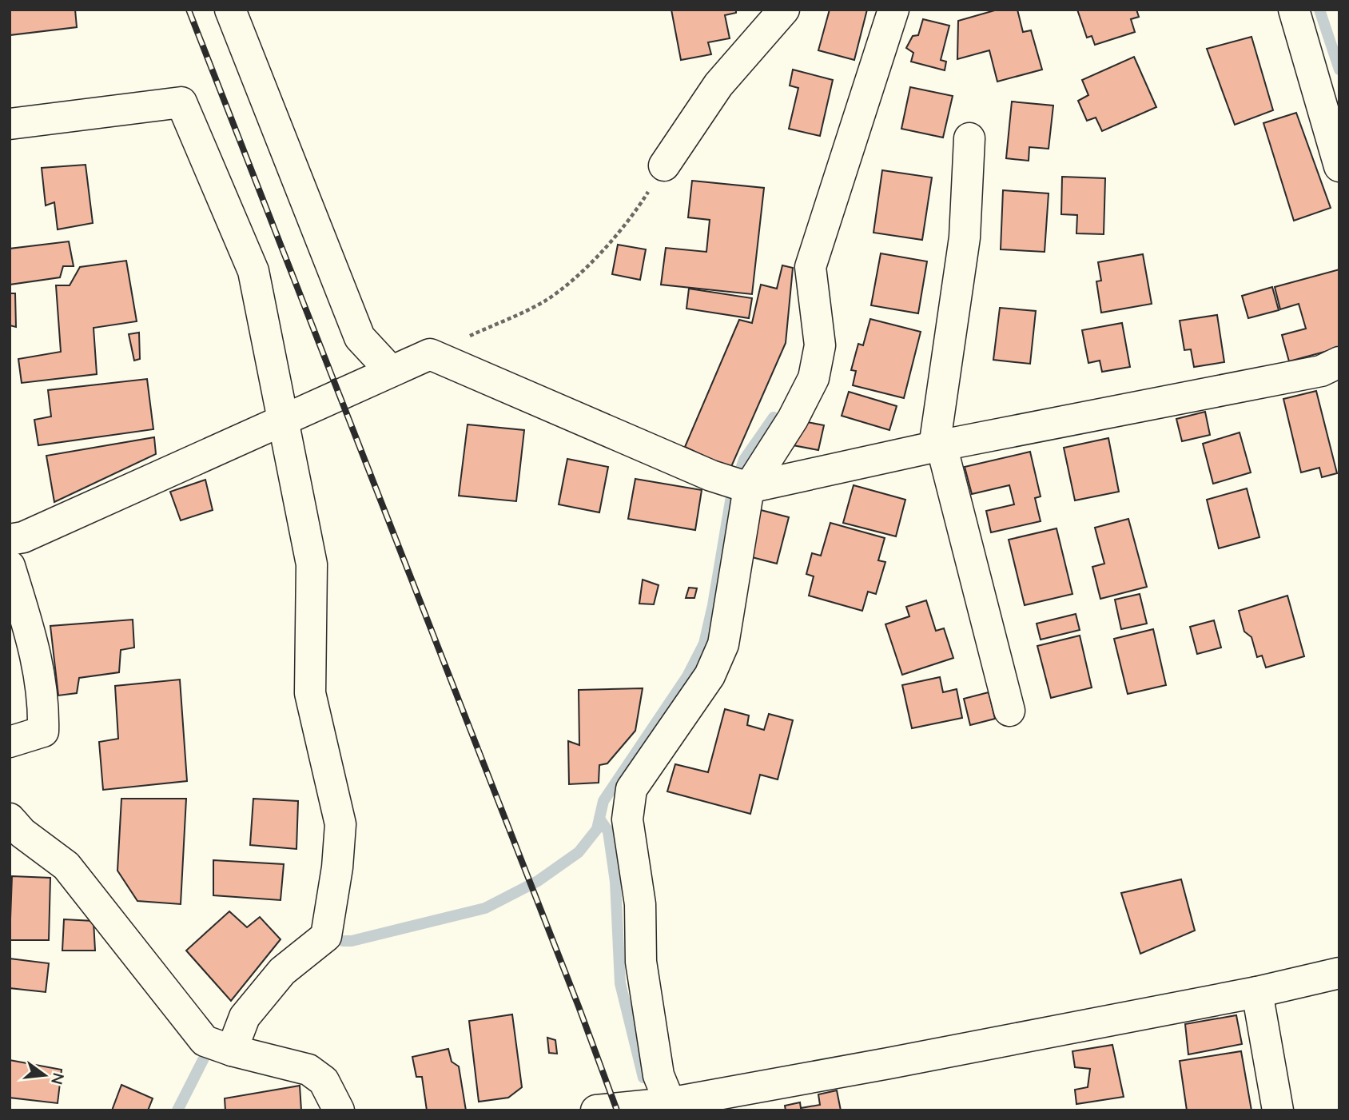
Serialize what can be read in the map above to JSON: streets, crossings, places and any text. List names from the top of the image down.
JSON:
{
  "north": "right"
}
